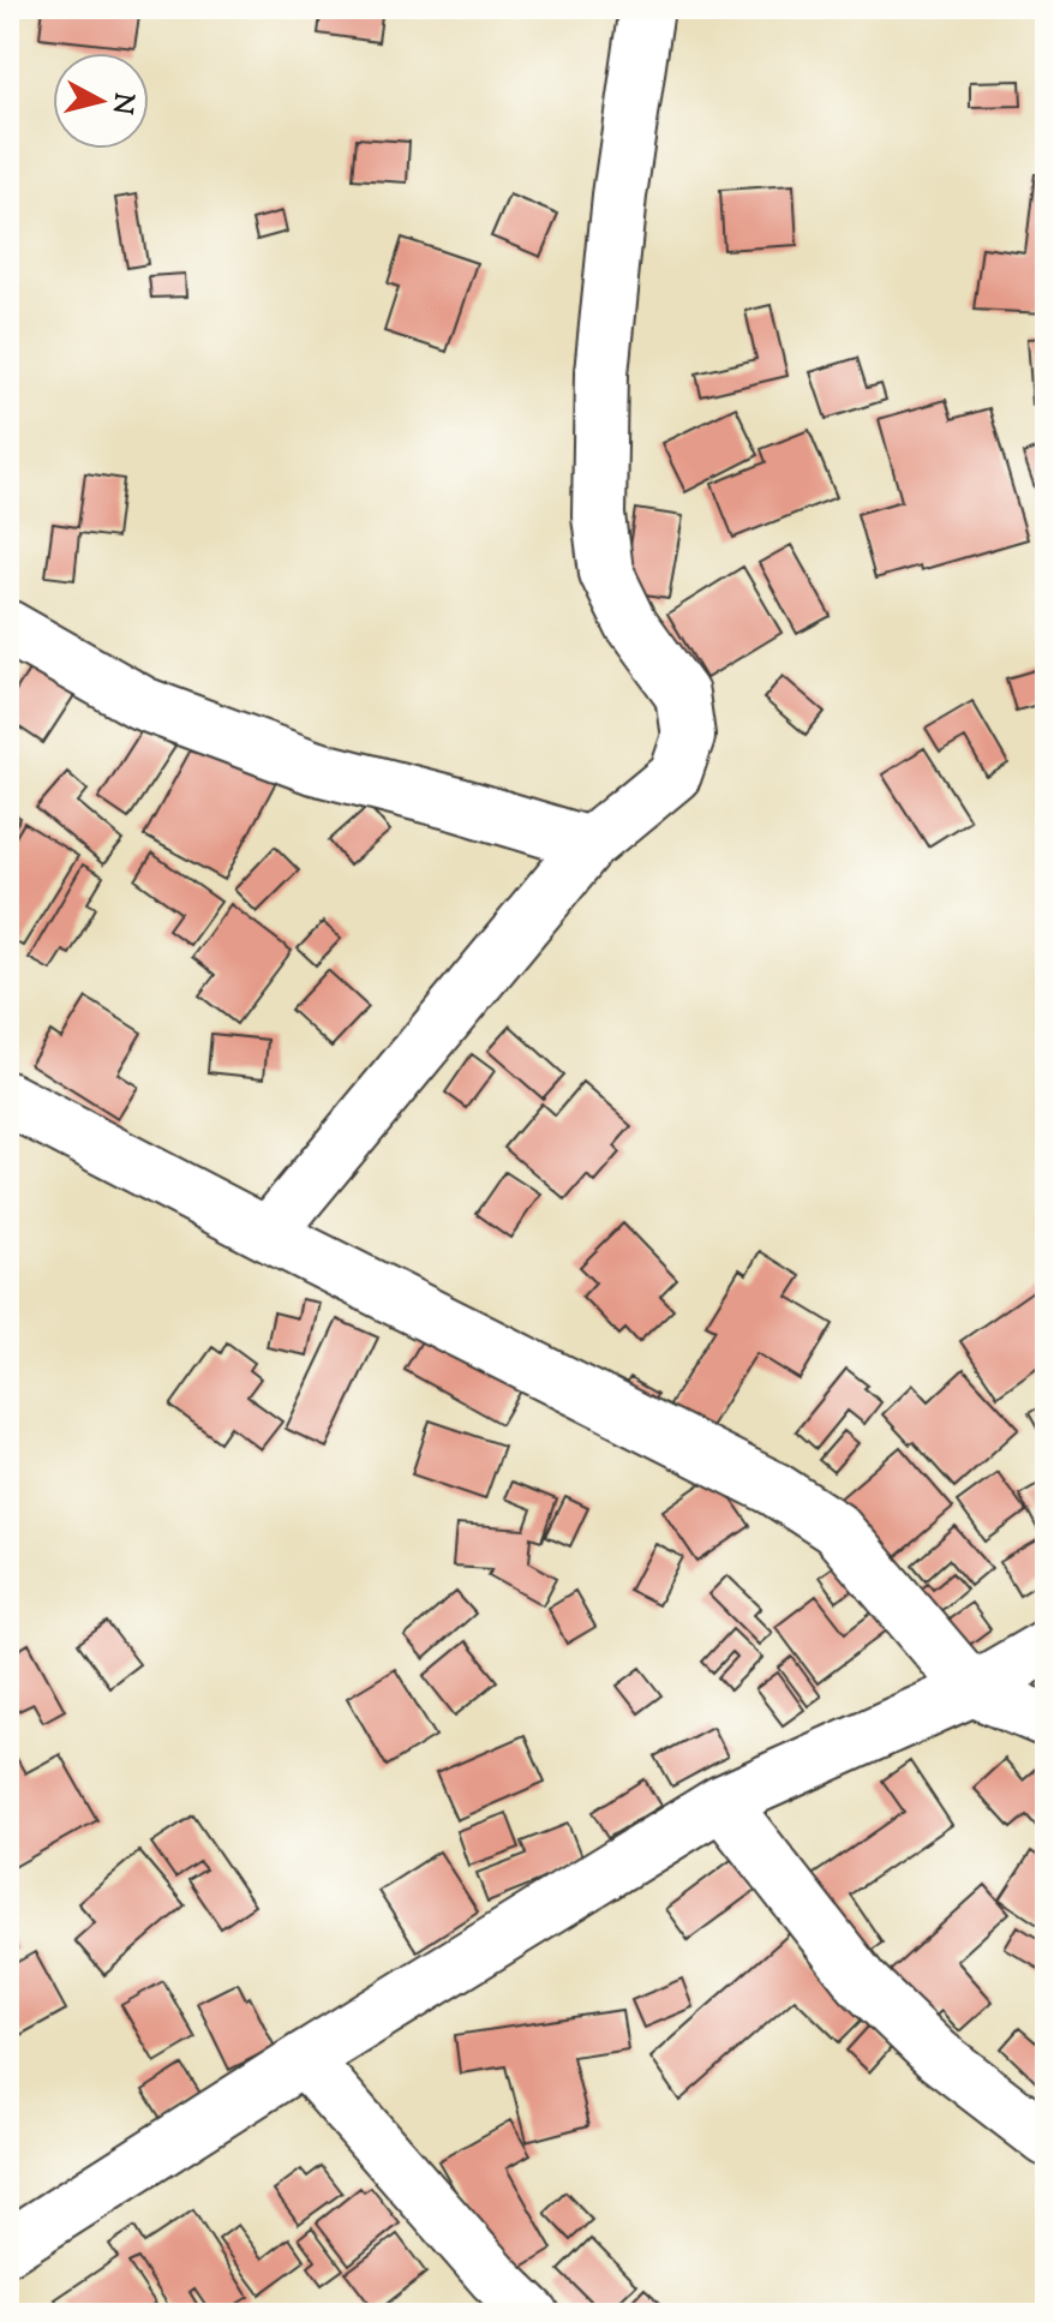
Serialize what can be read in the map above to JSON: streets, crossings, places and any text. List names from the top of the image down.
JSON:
{
  "north": "right"
}
